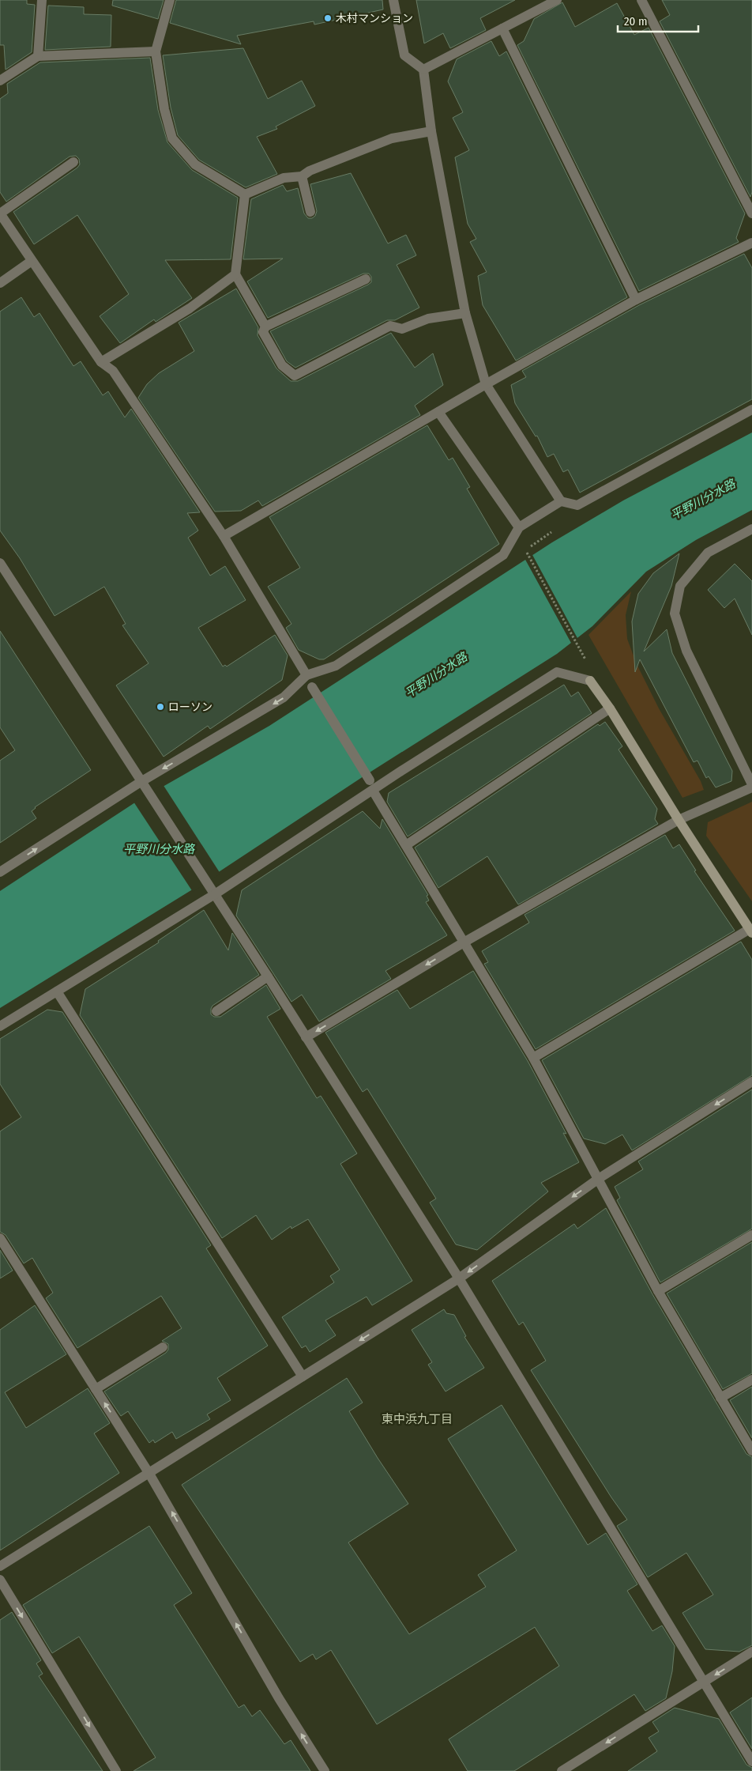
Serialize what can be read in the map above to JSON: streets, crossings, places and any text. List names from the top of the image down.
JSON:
{
  "districts": ["東中浜九丁目"],
  "water": ["平野川分水路"],
  "places": ["木村マンション", "ローソン"],
  "scale_bar": "20 m"
}
